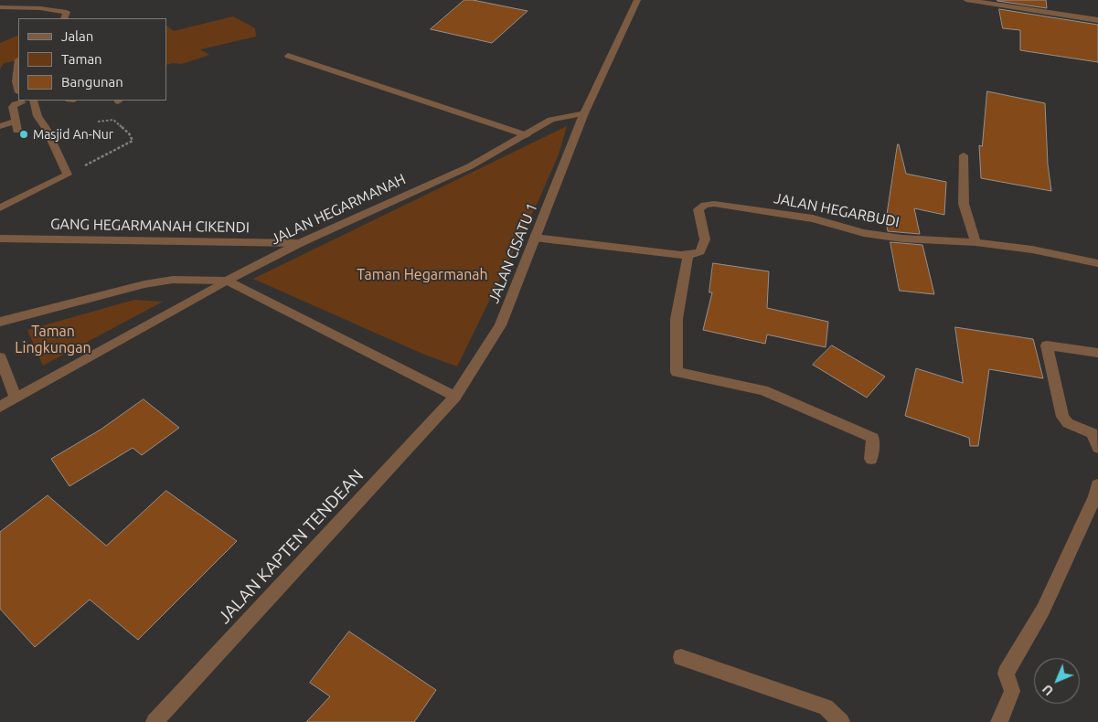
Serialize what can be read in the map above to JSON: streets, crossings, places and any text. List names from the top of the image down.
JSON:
{
  "streets": {
    "street": [
      "JALAN HEGARMANAH",
      "JALAN HEGARBUDI",
      "GANG HEGARMANAH CIKENDI",
      "JALAN CISATU 1",
      "JALAN KAPTEN TENDEAN"
    ]
  },
  "crossings": [
    ["JALAN HEGARMANAH", "GANG HEGARMANAH CIKENDI"],
    ["JALAN HEGARMANAH", "JALAN CISATU 1"],
    ["JALAN CISATU 1", "JALAN KAPTEN TENDEAN"]
  ],
  "parks": ["Taman Hegarmanah", "Taman Lingkungan"],
  "places": ["Masjid An-Nur"],
  "legend": ["Jalan", "Taman", "Bangunan"],
  "north": "bottom left"
}
